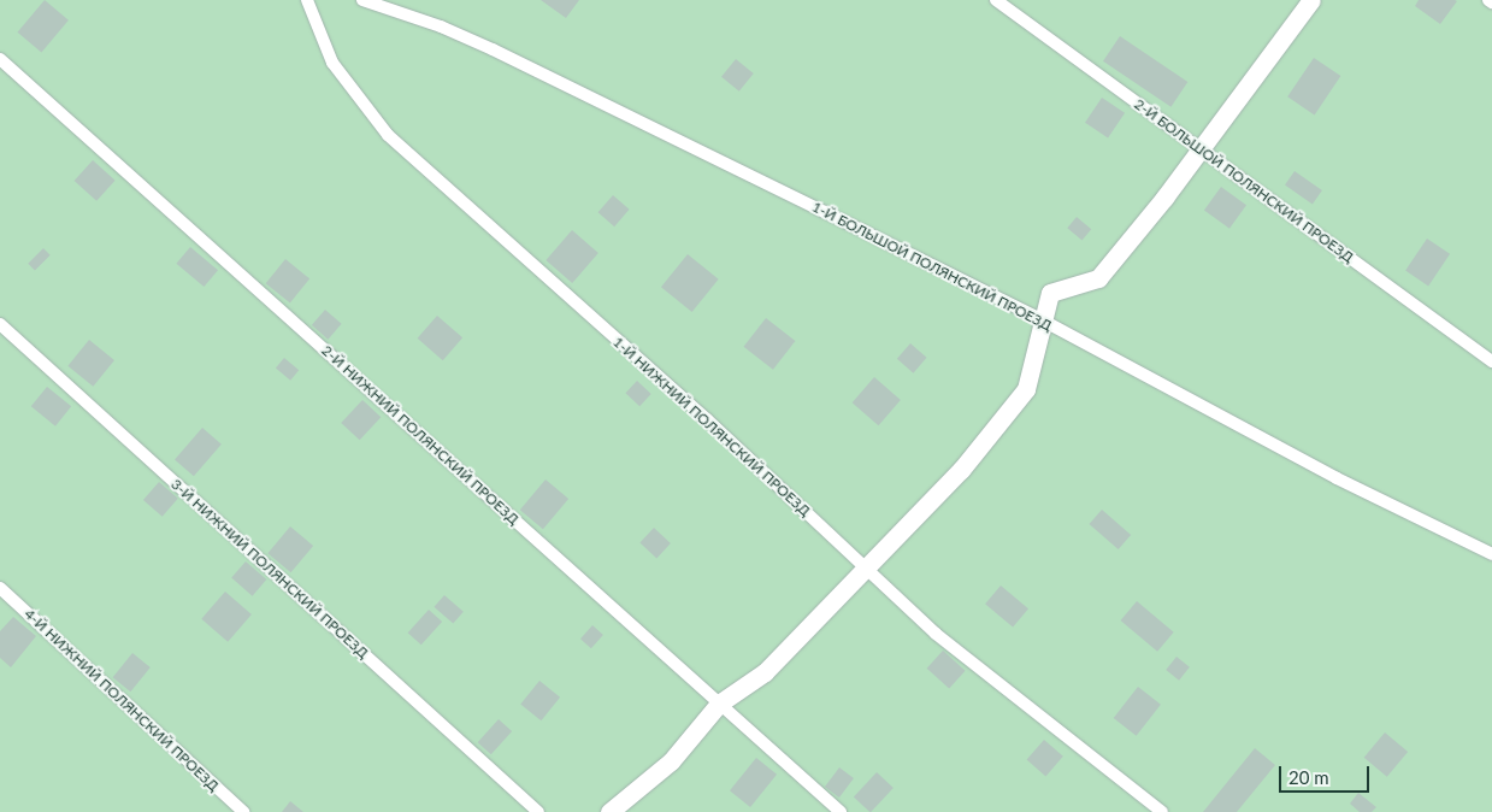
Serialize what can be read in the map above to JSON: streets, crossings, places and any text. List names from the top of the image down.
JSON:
{
  "streets": {
    "lane": [
      "2-Й БОЛЬШОЙ ПОЛЯНСКИЙ ПРОЕЗД",
      "1-Й БОЛЬШОЙ ПОЛЯНСКИЙ ПРОЕЗД",
      "1-Й НИЖНИЙ ПОЛЯНСКИЙ ПРОЕЗД",
      "2-Й НИЖНИЙ ПОЛЯНСКИЙ ПРОЕЗД",
      "3-Й НИЖНИЙ ПОЛЯНСКИЙ ПРОЕЗД",
      "4-Й НИЖНИЙ ПОЛЯНСКИЙ ПРОЕЗД"
    ]
  },
  "scale_bar": "20 m"
}
